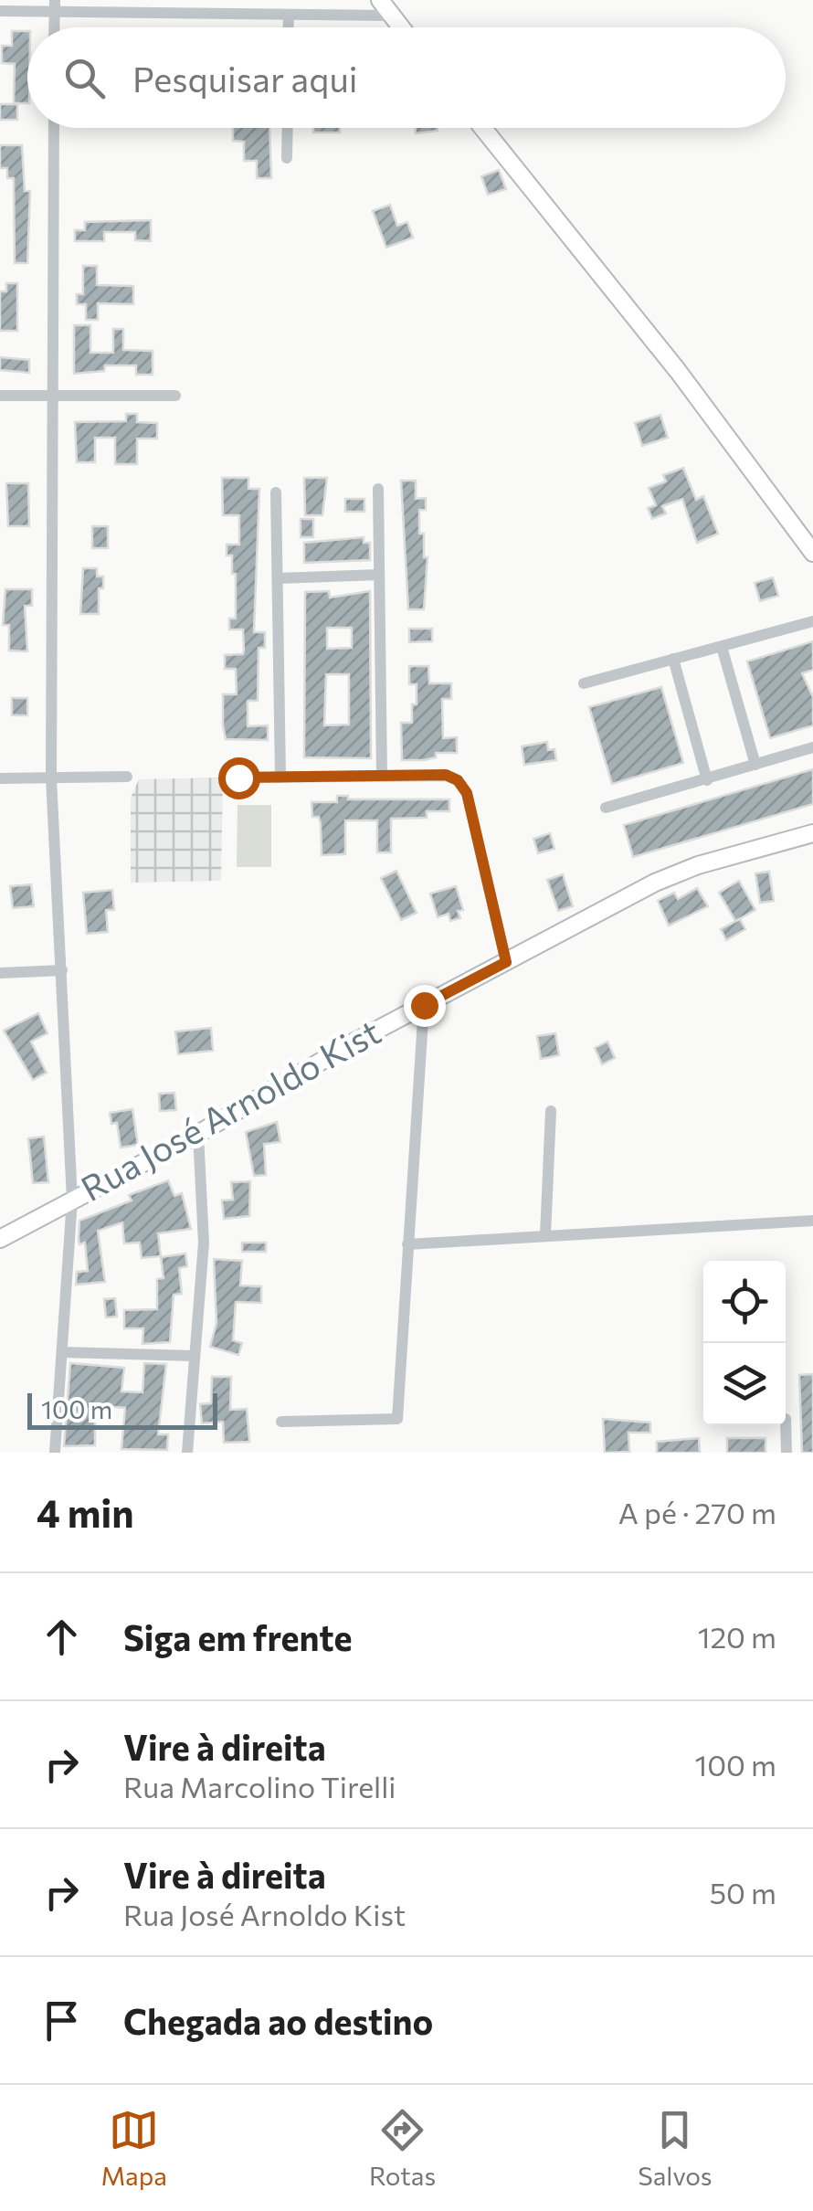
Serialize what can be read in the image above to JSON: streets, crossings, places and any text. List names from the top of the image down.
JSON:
{
  "streets": {
    "street": ["Rua José Arnoldo Kist"]
  },
  "scale_bar": "100 m",
  "page": {
    "search": "Pesquisar aqui",
    "scale": "100 m",
    "heading": ["4 min", "A pé · 270 m"],
    "list": [
      ["Siga em frente", "120 m"],
      ["Vire à direita", "Rua Marcolino Tirelli", "100 m"],
      ["Vire à direita", "Rua José Arnoldo Kist", "50 m"],
      "Chegada ao destino"
    ],
    "nav": ["Mapa", "Rotas", "Salvos"]
  }
}
